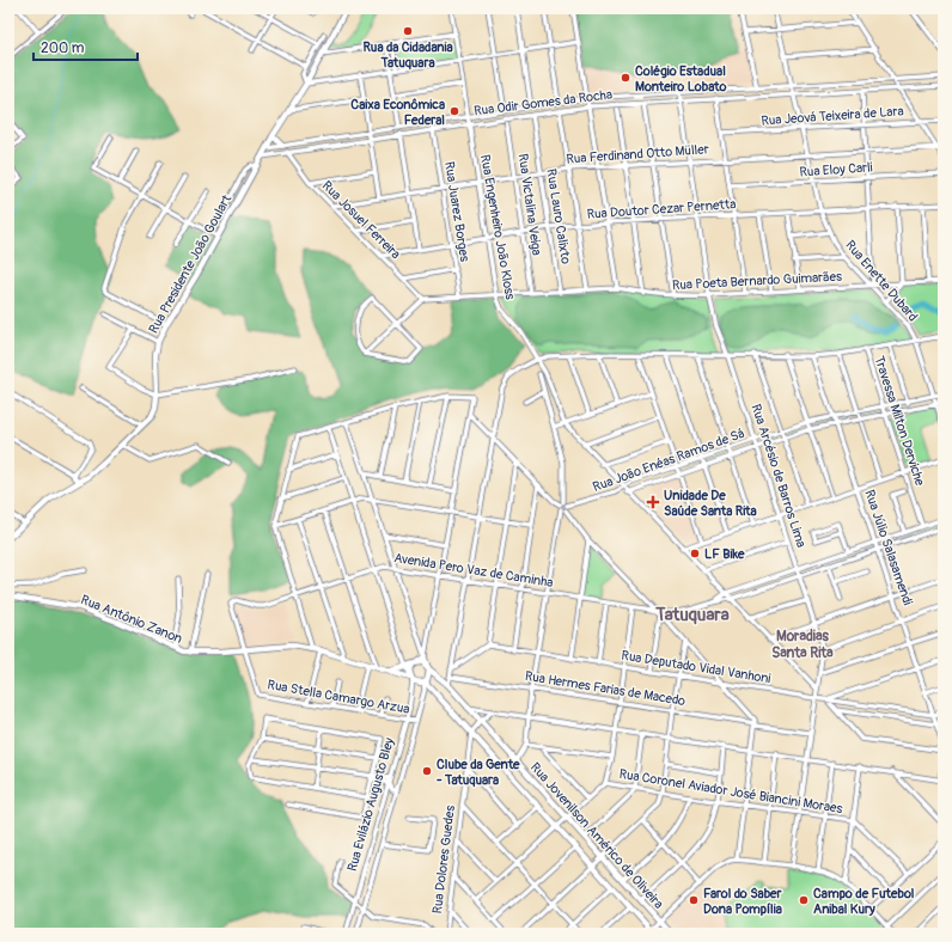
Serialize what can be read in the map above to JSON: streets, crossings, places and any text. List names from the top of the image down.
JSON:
{
  "streets": {
    "main road": ["Rua Presidente João Goulart", "Rua Antônio Zanon", "Rua Jovenilson Américo de Oliveira"],
    "street": [
      "Rua Odir Gomes da Rocha",
      "Rua Jeová Teixeira de Lara",
      "Rua Ferdinand Otto Müller",
      "Rua Eloy Carli",
      "Rua Victalina Veiga",
      "Rua Doutor Cezar Pernetta",
      "Rua Juarez Borges",
      "Rua Lauro Calixto",
      "Rua Josuel Ferreira",
      "Rua Engenheiro João Kloss",
      "Rua Poeta Bernardo Guimarães",
      "Rua Enette Dubard",
      "Travessa Milton Derviche",
      "Rua João Enéas Ramos de Sá",
      "Rua Arcésio de Barros Lima",
      "Rua Júlio Salasamendi",
      "Avenida Pero Vaz de Caminha",
      "Rua Deputado Vidal Vanhoni",
      "Rua Hermes Farias de Macedo",
      "Rua Stella Camargo Arzua",
      "Rua Coronel Aviador José Biancini Moraes",
      "Rua Evilázio Augusto Bley",
      "Rua Dolores Guedes"
    ]
  },
  "crossings": [
    ["Rua Odir Gomes da Rocha", "Rua Victalina Veiga"],
    ["Rua Odir Gomes da Rocha", "Rua Juarez Borges"],
    ["Rua Odir Gomes da Rocha", "Rua Lauro Calixto"],
    ["Rua Odir Gomes da Rocha", "Rua Josuel Ferreira"],
    ["Rua Odir Gomes da Rocha", "Rua Engenheiro João Kloss"],
    ["Rua Odir Gomes da Rocha", "Rua Presidente João Goulart"],
    ["Rua Odir Gomes da Rocha", "Rua Enette Dubard"],
    ["Rua Odir Gomes da Rocha", "Rua Arcésio de Barros Lima"],
    ["Rua Jeová Teixeira de Lara", "Rua Enette Dubard"],
    ["Rua Ferdinand Otto Müller", "Rua Victalina Veiga"],
    ["Rua Ferdinand Otto Müller", "Rua Juarez Borges"],
    ["Rua Ferdinand Otto Müller", "Rua Lauro Calixto"],
    ["Rua Ferdinand Otto Müller", "Rua Josuel Ferreira"],
    ["Rua Ferdinand Otto Müller", "Rua Engenheiro João Kloss"],
    ["Rua Ferdinand Otto Müller", "Rua Enette Dubard"],
    ["Rua Ferdinand Otto Müller", "Rua Arcésio de Barros Lima"],
    ["Rua Eloy Carli", "Rua Enette Dubard"],
    ["Rua Victalina Veiga", "Rua Doutor Cezar Pernetta"],
    ["Rua Victalina Veiga", "Rua Poeta Bernardo Guimarães"],
    ["Rua Doutor Cezar Pernetta", "Rua Juarez Borges"],
    ["Rua Doutor Cezar Pernetta", "Rua Lauro Calixto"],
    ["Rua Doutor Cezar Pernetta", "Rua Josuel Ferreira"],
    ["Rua Doutor Cezar Pernetta", "Rua Engenheiro João Kloss"],
    ["Rua Doutor Cezar Pernetta", "Rua Enette Dubard"],
    ["Rua Doutor Cezar Pernetta", "Rua Arcésio de Barros Lima"],
    ["Rua Juarez Borges", "Rua Poeta Bernardo Guimarães"],
    ["Rua Lauro Calixto", "Rua Poeta Bernardo Guimarães"],
    ["Rua Josuel Ferreira", "Rua Poeta Bernardo Guimarães"],
    ["Rua Engenheiro João Kloss", "Rua Poeta Bernardo Guimarães"],
    ["Rua Poeta Bernardo Guimarães", "Rua Enette Dubard"],
    ["Rua Poeta Bernardo Guimarães", "Rua Arcésio de Barros Lima"],
    ["Rua Enette Dubard", "Rua João Enéas Ramos de Sá"],
    ["Travessa Milton Derviche", "Rua João Enéas Ramos de Sá"],
    ["Travessa Milton Derviche", "Avenida Pero Vaz de Caminha"],
    ["Rua João Enéas Ramos de Sá", "Rua Arcésio de Barros Lima"],
    ["Rua João Enéas Ramos de Sá", "Rua Júlio Salasamendi"],
    ["Rua Arcésio de Barros Lima", "Avenida Pero Vaz de Caminha"],
    ["Rua Arcésio de Barros Lima", "Rua Deputado Vidal Vanhoni"],
    ["Rua Arcésio de Barros Lima", "Rua Hermes Farias de Macedo"],
    ["Rua Arcésio de Barros Lima", "Rua Coronel Aviador José Biancini Moraes"],
    ["Rua Júlio Salasamendi", "Avenida Pero Vaz de Caminha"],
    ["Rua Júlio Salasamendi", "Rua Deputado Vidal Vanhoni"],
    ["Avenida Pero Vaz de Caminha", "Rua Antônio Zanon"],
    ["Avenida Pero Vaz de Caminha", "Rua Stella Camargo Arzua"],
    ["Rua Antônio Zanon", "Rua Stella Camargo Arzua"],
    ["Rua Antônio Zanon", "Rua Evilázio Augusto Bley"],
    ["Rua Antônio Zanon", "Rua Jovenilson Américo de Oliveira"],
    ["Rua Stella Camargo Arzua", "Rua Evilázio Augusto Bley"],
    ["Rua Evilázio Augusto Bley", "Rua Jovenilson Américo de Oliveira"],
    ["Rua Jovenilson Américo de Oliveira", "Rua Dolores Guedes"]
  ],
  "districts": ["Tatuquara", "Moradias Santa Rita"],
  "places": {
    "other": [
      "Rua da Cidadania Tatuquara",
      "Colégio Estadual Monteiro Lobato",
      "Caixa Econômica Federal",
      "LF Bike",
      "Clube da Gente - Tatuquara",
      "Farol do Saber Dona Pompília",
      "Campo de Futebol Anibal Kury"
    ],
    "health": ["Unidade De Saúde Santa Rita"]
  },
  "scale_bar": "200 m"
}
